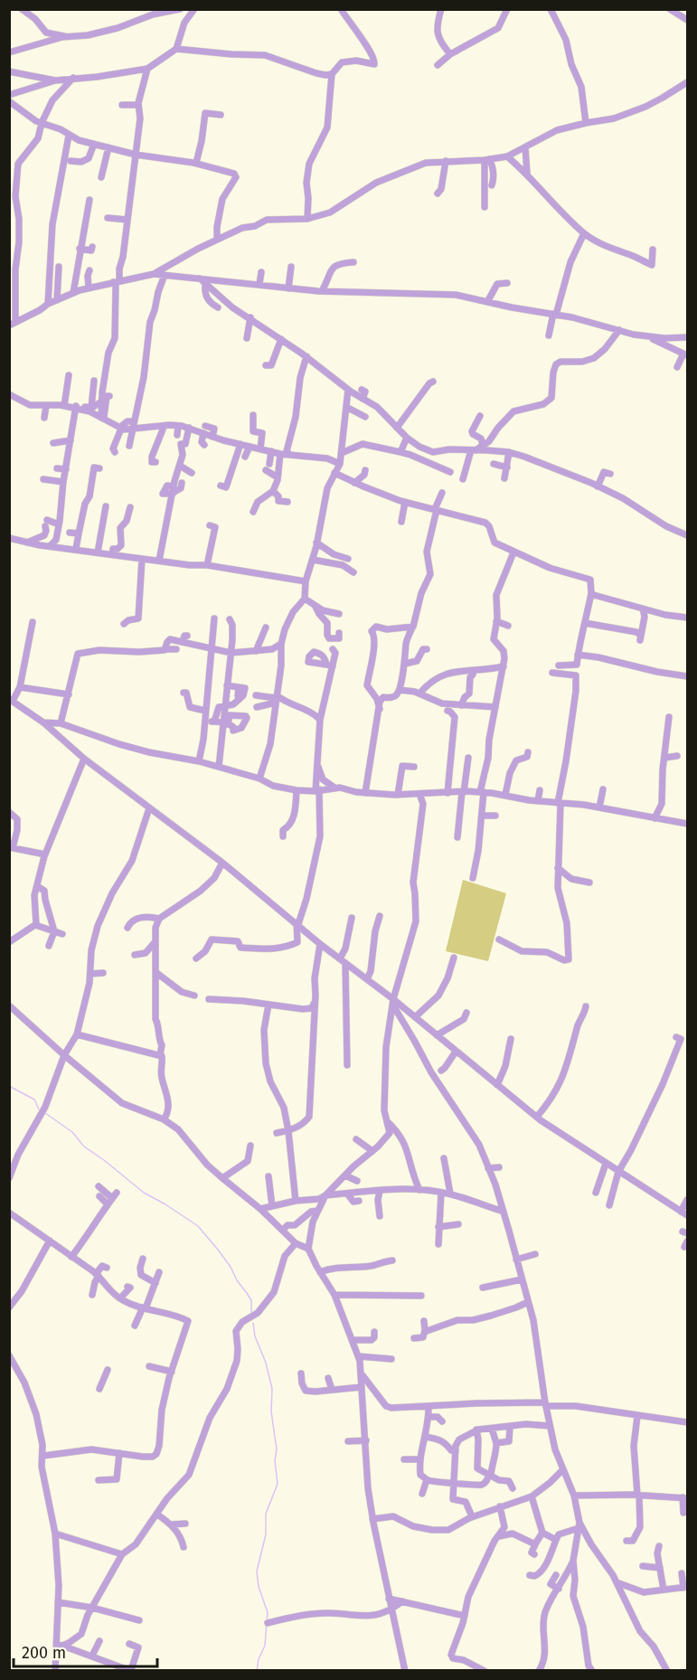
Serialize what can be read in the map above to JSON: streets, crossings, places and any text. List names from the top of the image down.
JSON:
{
  "scale_bar": "200 m"
}
